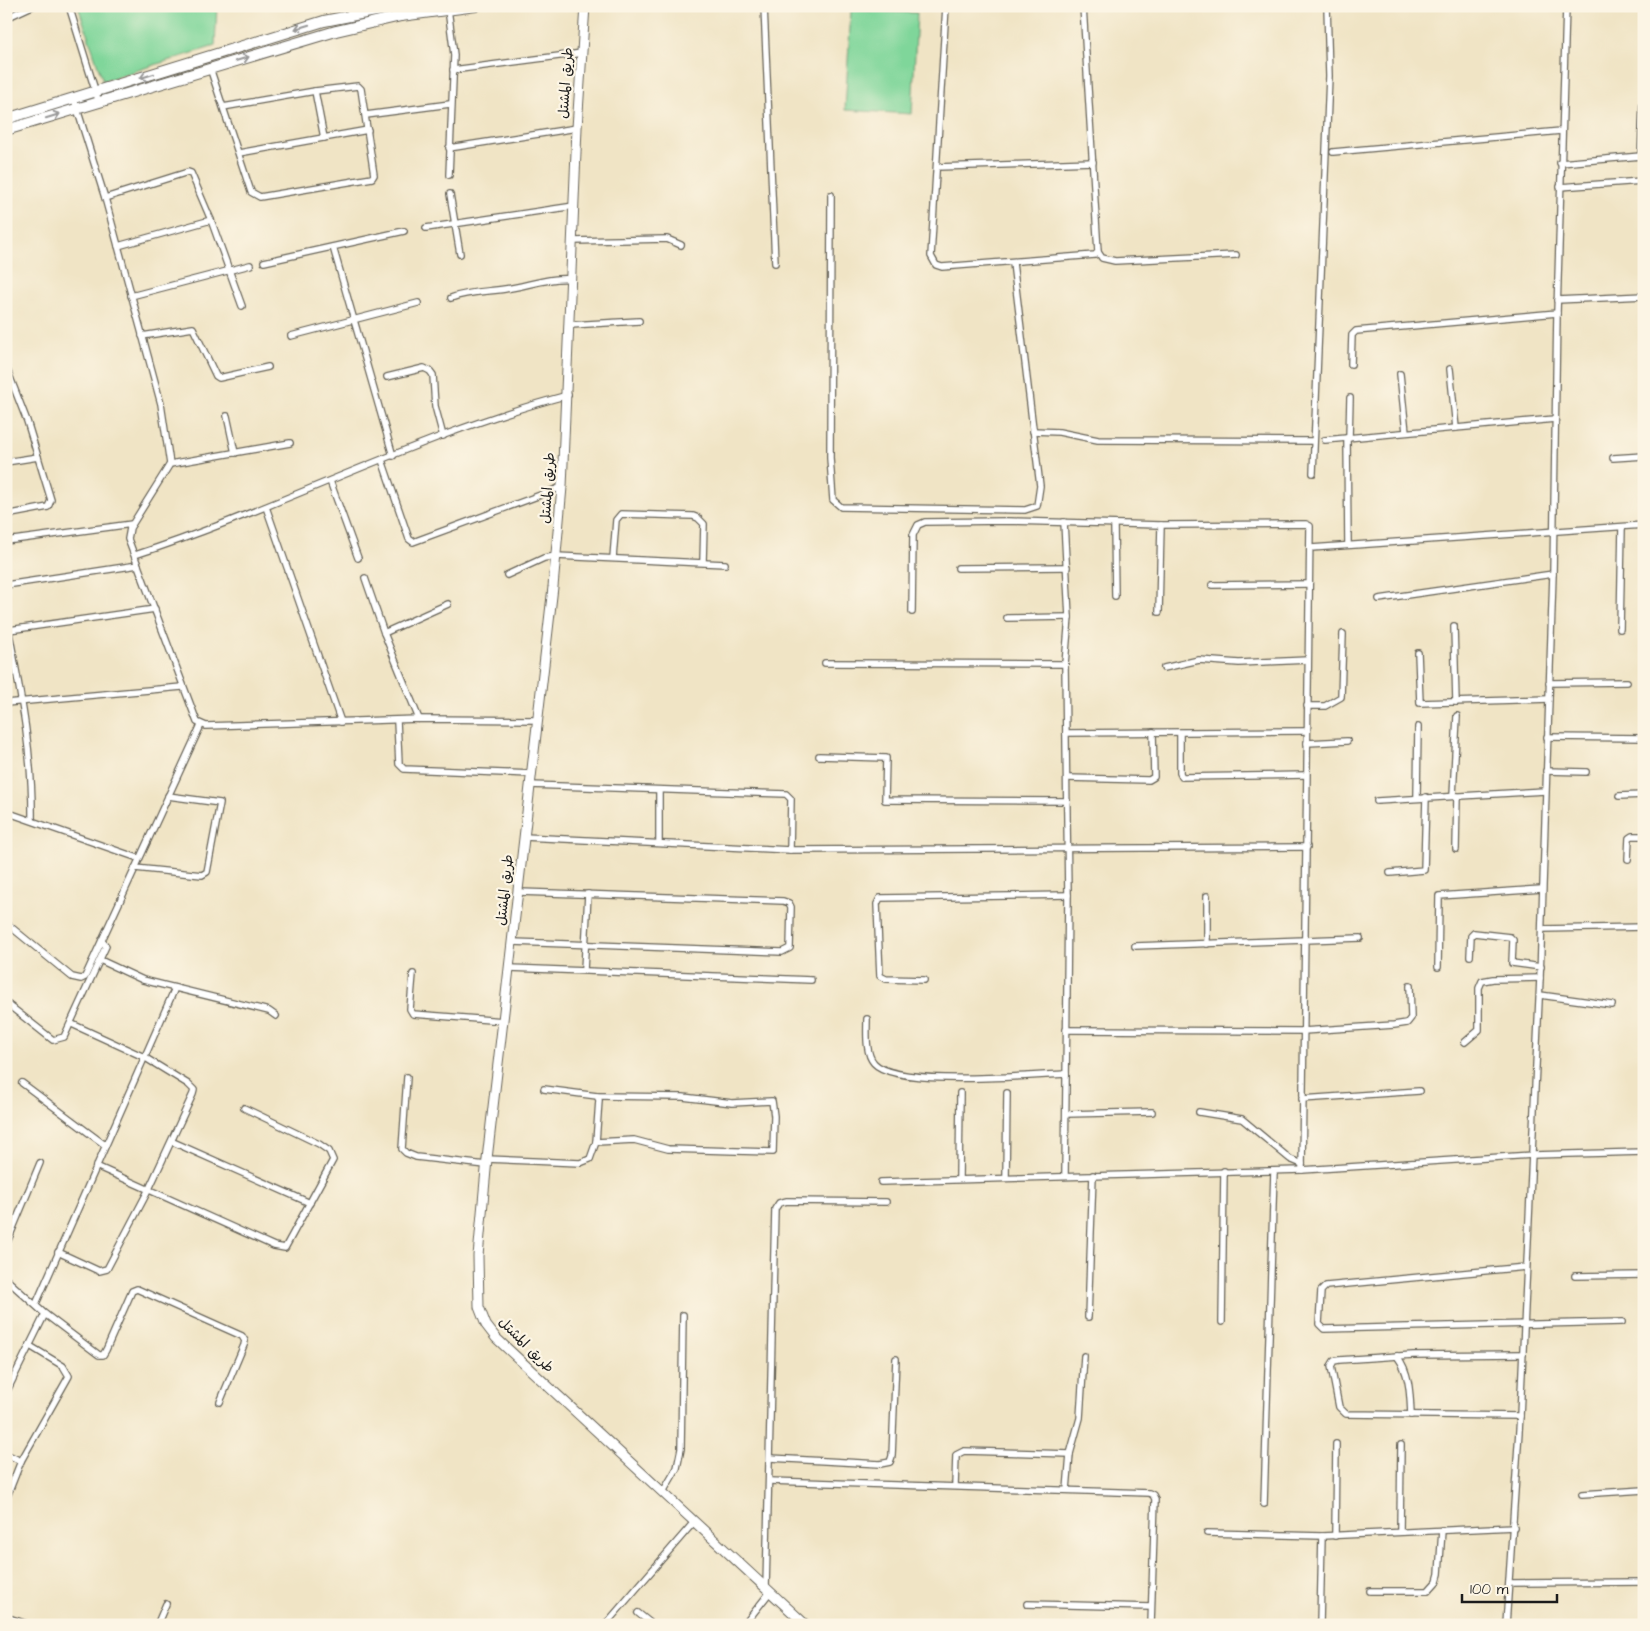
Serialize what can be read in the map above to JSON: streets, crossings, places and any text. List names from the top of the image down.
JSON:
{
  "streets": {
    "main road": ["طريق المشتل"]
  },
  "scale_bar": "100 m"
}
